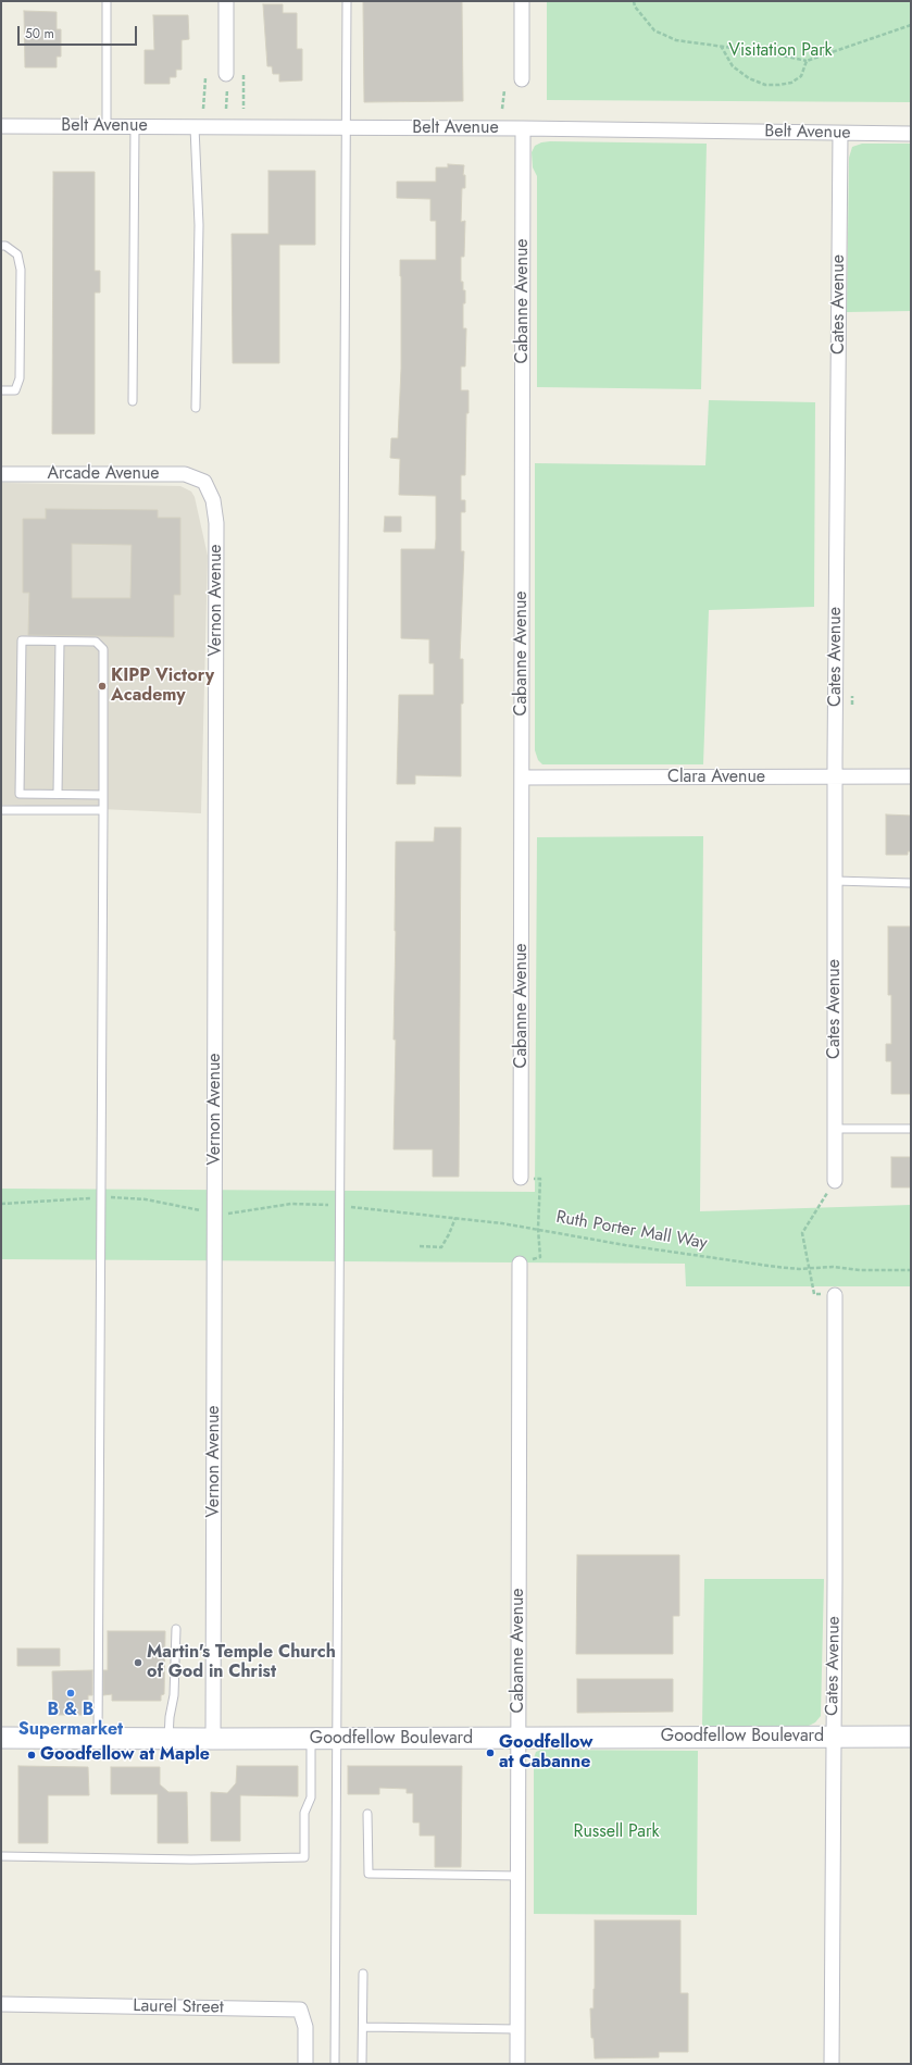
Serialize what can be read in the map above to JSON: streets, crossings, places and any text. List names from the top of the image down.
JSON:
{
  "streets": {
    "main road": ["Goodfellow Boulevard"],
    "street": [
      "Belt Avenue",
      "Cabanne Avenue",
      "Cates Avenue",
      "Arcade Avenue",
      "Vernon Avenue",
      "Clara Avenue",
      "Laurel Street"
    ],
    "path": ["Ruth Porter Mall Way"]
  },
  "crossings": [
    ["Belt Avenue", "Cabanne Avenue"],
    ["Belt Avenue", "Cates Avenue"],
    ["Cabanne Avenue", "Clara Avenue"],
    ["Cabanne Avenue", "Goodfellow Boulevard"],
    ["Cates Avenue", "Clara Avenue"],
    ["Cates Avenue", "Goodfellow Boulevard"],
    ["Arcade Avenue", "Vernon Avenue"],
    ["Vernon Avenue", "Goodfellow Boulevard"]
  ],
  "parks": ["Visitation Park", "Russell Park"],
  "places": [
    "KIPP Victory Academy",
    "Martin's Temple Church of God in Christ",
    "B & B Supermarket",
    "Goodfellow at Cabanne",
    "Goodfellow at Maple"
  ],
  "scale_bar": "50 m"
}
